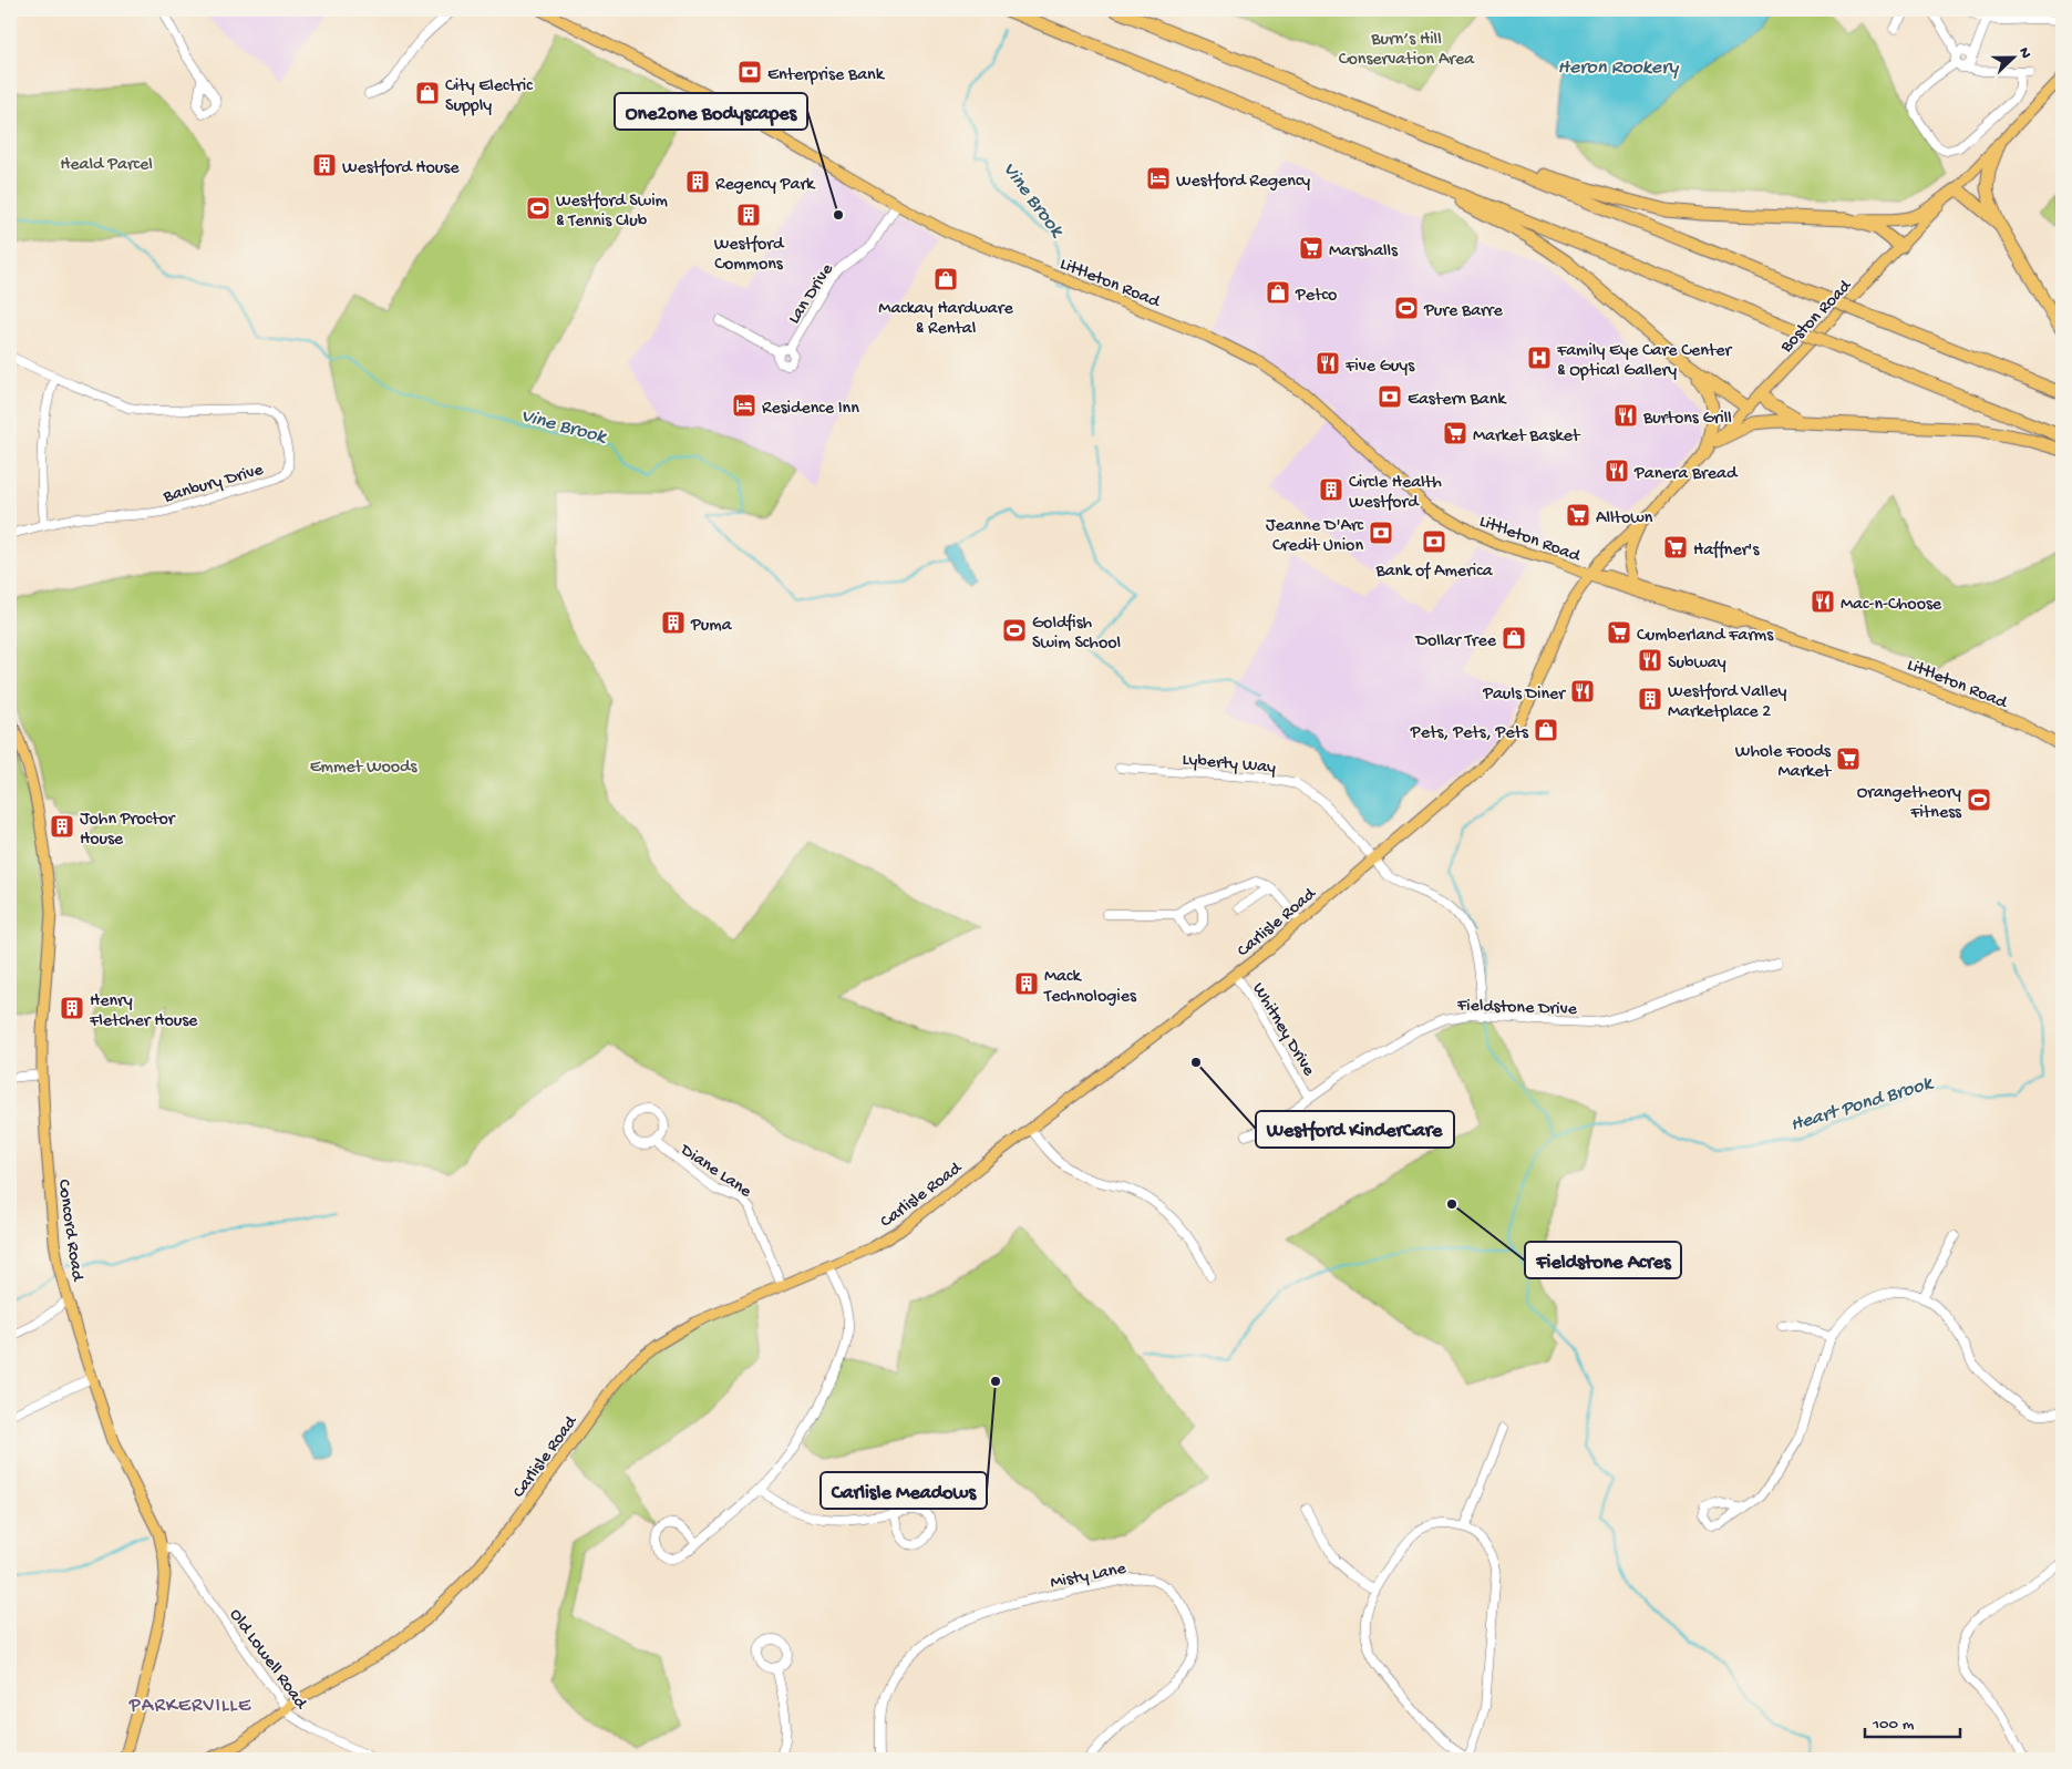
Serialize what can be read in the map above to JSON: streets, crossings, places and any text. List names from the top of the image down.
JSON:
{
  "streets": {
    "main road": [
      "Littleton Road",
      "Boston Road",
      "Carlisle Road",
      "Concord Road"
    ],
    "street": [
      "Lan Drive",
      "Banbury Drive",
      "Lyberty Way",
      "Fieldstone Drive",
      "Whitney Drive",
      "Diane Lane",
      "Misty Lane",
      "Old Lowell Road"
    ]
  },
  "crossings": [
    ["Littleton Road", "Lan Drive"],
    ["Littleton Road", "Boston Road"],
    ["Littleton Road", "Carlisle Road"],
    ["Boston Road", "Carlisle Road"],
    ["Lyberty Way", "Carlisle Road"],
    ["Lyberty Way", "Fieldstone Drive"],
    ["Carlisle Road", "Whitney Drive"],
    ["Carlisle Road", "Diane Lane"],
    ["Carlisle Road", "Old Lowell Road"],
    ["Fieldstone Drive", "Whitney Drive"],
    ["Concord Road", "Old Lowell Road"]
  ],
  "districts": ["PARKERVILLE"],
  "water": ["Heron Rookery", "Vine Brook", "Heart Pond Brook"],
  "parks": ["Burn’s Hill Conservation Area", "Heald Parcel", "Emmet Woods"],
  "places": {
    "bank": [
      "Enterprise Bank",
      "Eastern Bank",
      "Jeanne D'Arc Credit Union",
      "Bank of America"
    ],
    "shop": [
      "City Electric Supply",
      "Mackay Hardware & Rental",
      "Petco",
      "Dollar Tree",
      "Pets, Pets, Pets"
    ],
    "building": [
      "Westford House",
      "Regency Park",
      "Westford Commons",
      "Circle Health Westford",
      "Puma",
      "Westford Valley Marketplace 2",
      "John Proctor House",
      "Mack Technologies",
      "Henry Fletcher House"
    ],
    "hotel": ["Westford Regency", "Residence Inn"],
    "sports": [
      "Westford Swim & Tennis Club",
      "Pure Barre",
      "Goldfish Swim School",
      "Orangetheory Fitness"
    ],
    "other": [
      "One2one Bodyscapes",
      "Westford KinderCare",
      "Fieldstone Acres",
      "Carlisle Meadows"
    ],
    "supermarket": [
      "Marshalls",
      "Market Basket",
      "Alltown",
      "Haffner's",
      "Cumberland Farms",
      "Whole Foods Market"
    ],
    "hospital": ["Family Eye Care Center & Optical Gallery"],
    "restaurant": [
      "Five Guys",
      "Burtons Grill",
      "Panera Bread",
      "Mac-n-Choose",
      "Subway",
      "Pauls Diner"
    ]
  },
  "scale_bar": "100 m",
  "north": "right"
}
